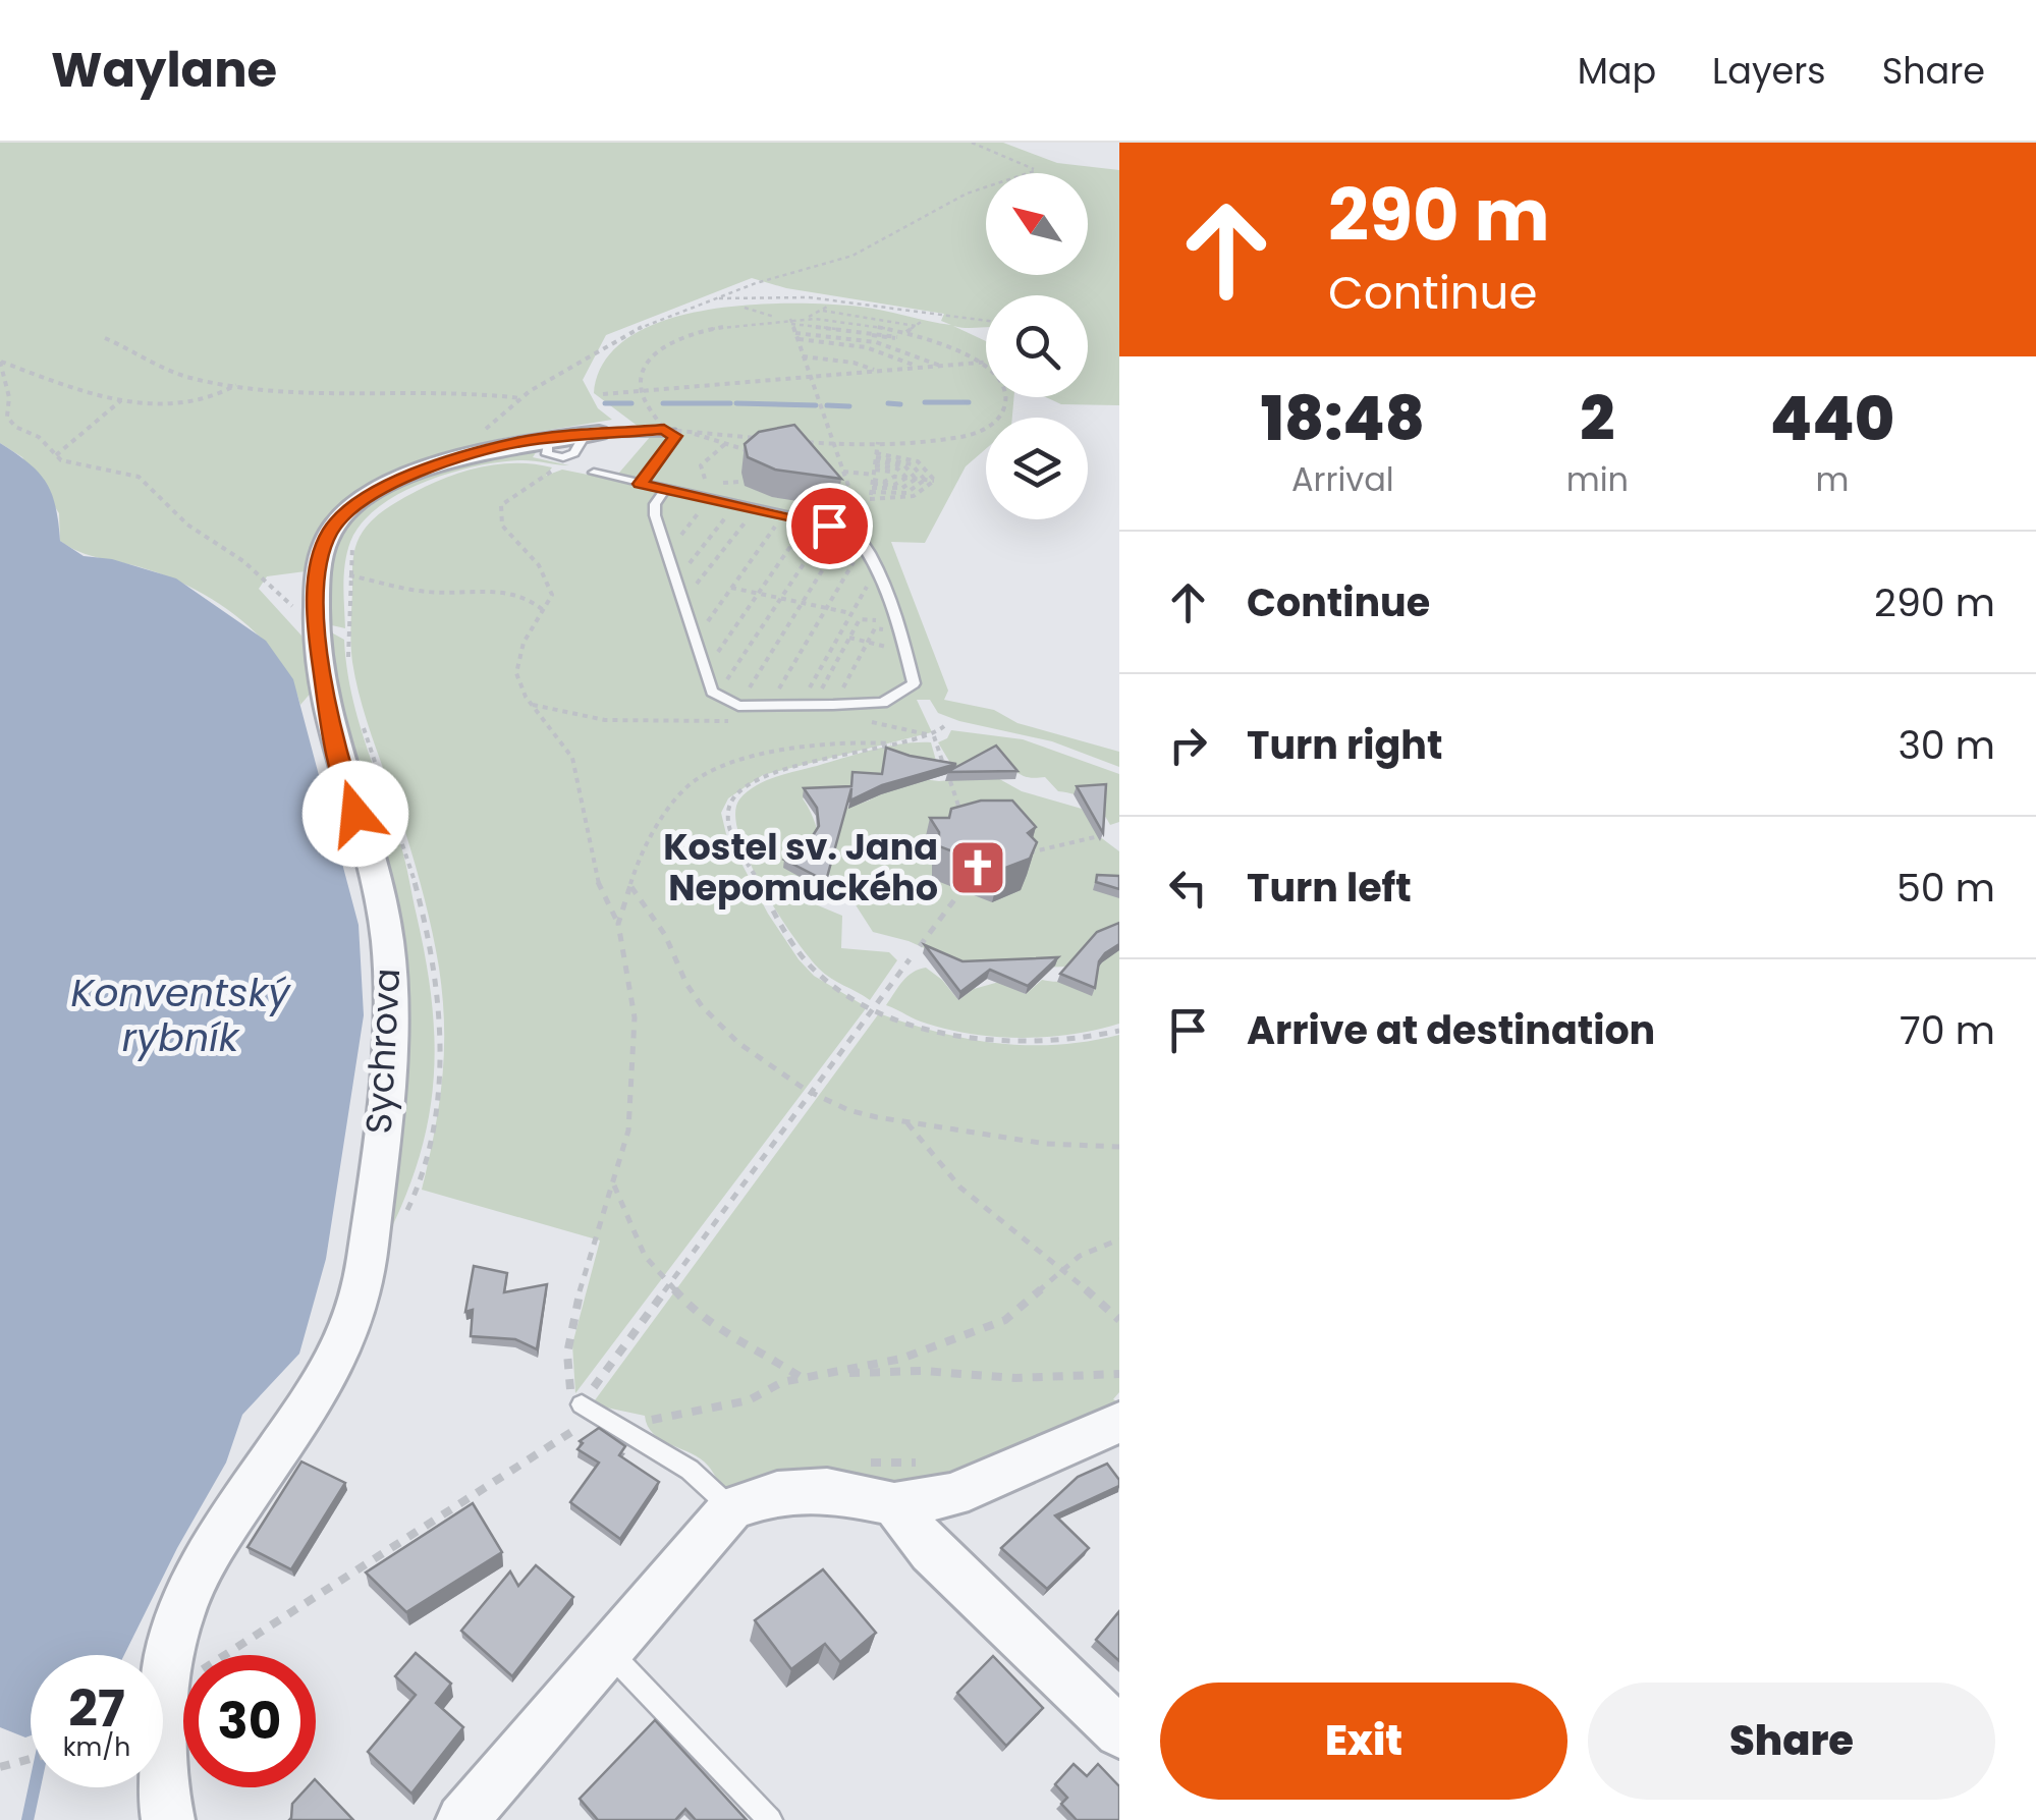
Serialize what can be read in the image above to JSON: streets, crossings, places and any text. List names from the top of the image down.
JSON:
{
  "streets": {
    "street": ["Sychrova"]
  },
  "water": ["Konventský rybník"],
  "places": {
    "church": ["Kostel sv. Jana Nepomuckého"]
  },
  "north": "top left",
  "page": {
    "header": "Waylane",
    "nav": ["Map", "Layers", "Share"],
    "turn": ["290 m", "Continue"],
    "eta": [
      "18:48",
      "Arrival",
      "2",
      "min",
      "440",
      "m"
    ],
    "list": [
      {
        "name": "Continue",
        "value": "290 m"
      },
      {
        "name": "Turn right",
        "value": "30 m"
      },
      {
        "name": "Turn left",
        "value": "50 m"
      },
      {
        "name": "Arrive at destination",
        "value": "70 m"
      }
    ],
    "speed": "27 km/h",
    "limit": "30",
    "buttons": ["Exit", "Share"]
  }
}
